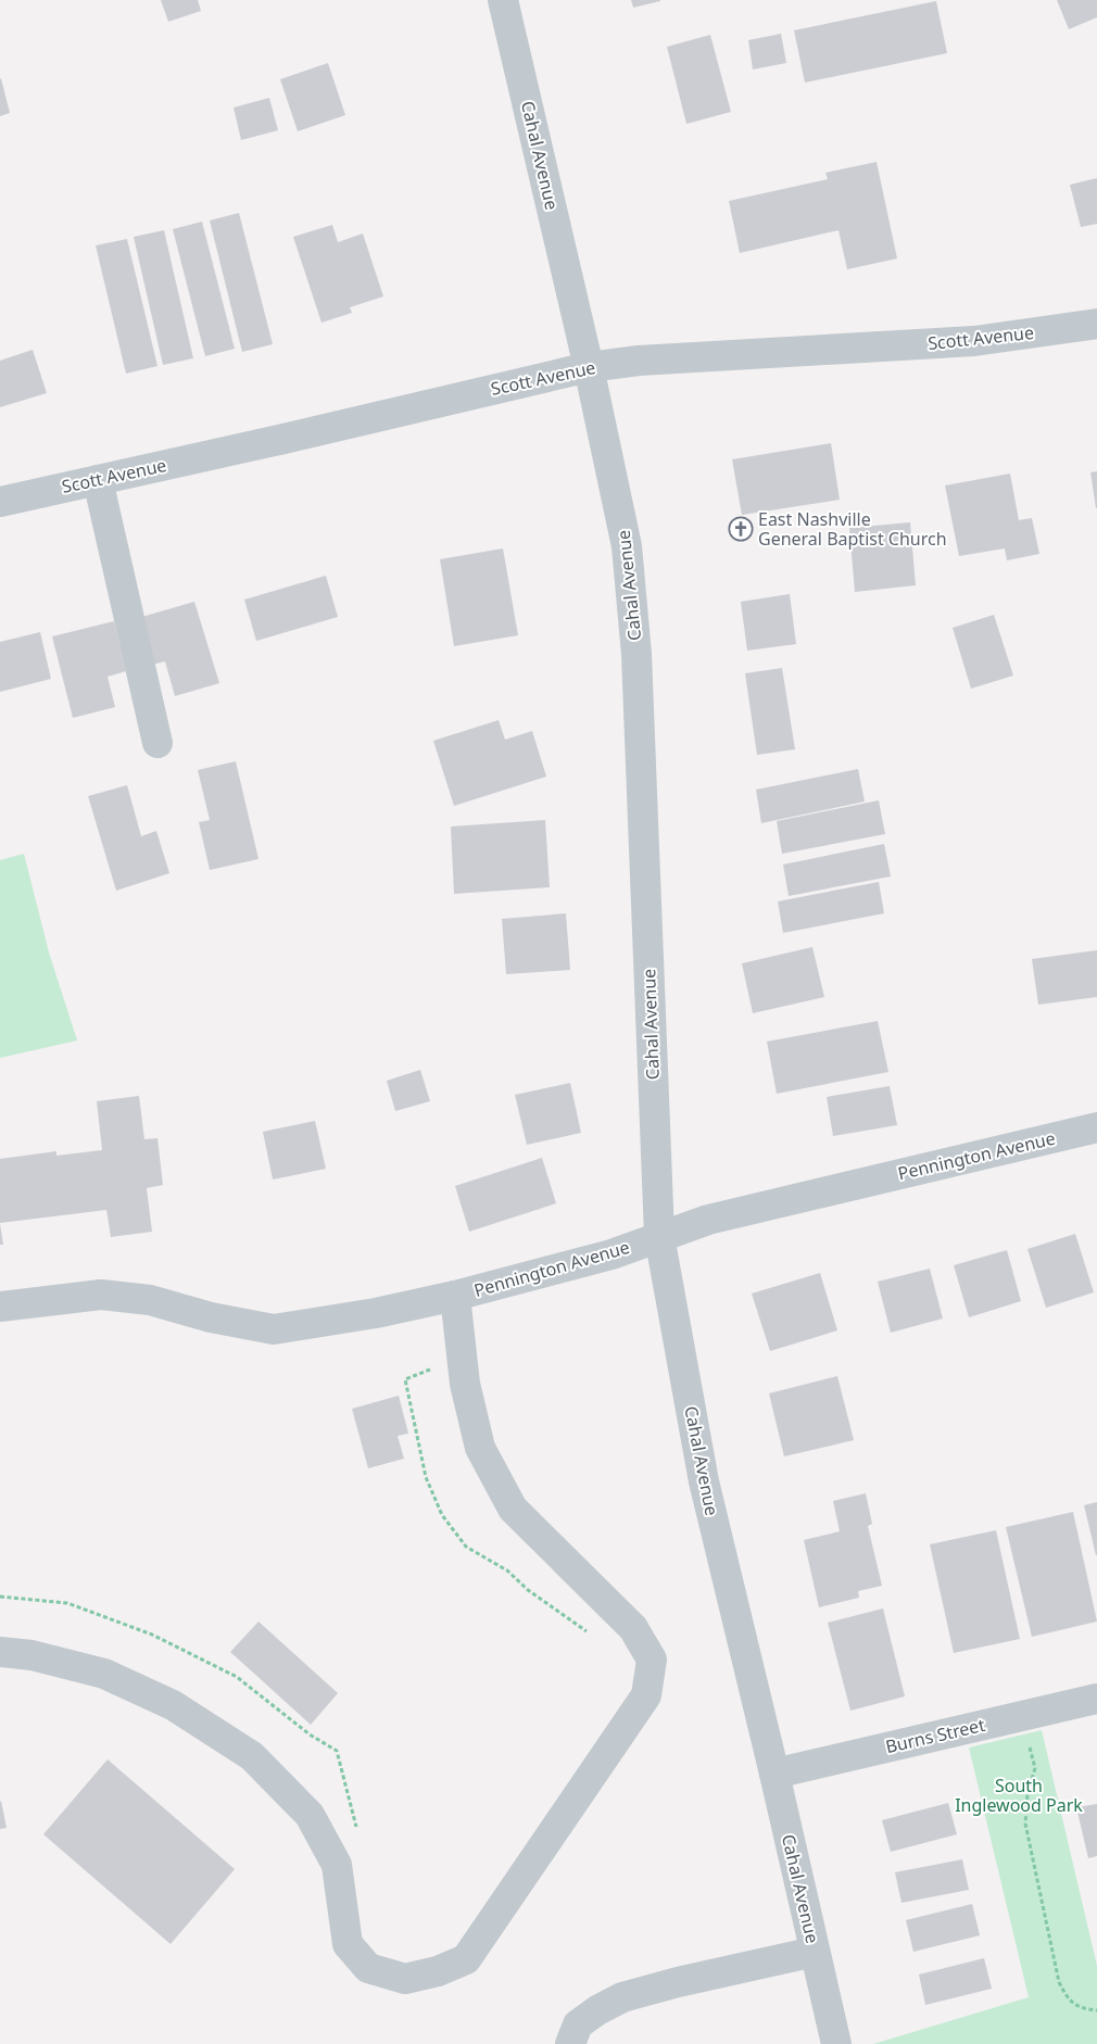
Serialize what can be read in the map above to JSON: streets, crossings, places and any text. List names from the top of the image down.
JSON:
{
  "streets": {
    "street": [
      "Cahal Avenue",
      "Scott Avenue",
      "Pennington Avenue",
      "Burns Street"
    ]
  },
  "crossings": [
    ["Cahal Avenue", "Scott Avenue"],
    ["Cahal Avenue", "Pennington Avenue"],
    ["Cahal Avenue", "Burns Street"]
  ],
  "parks": ["South Inglewood Park"],
  "places": {
    "church": ["East Nashville General Baptist Church"]
  }
}
